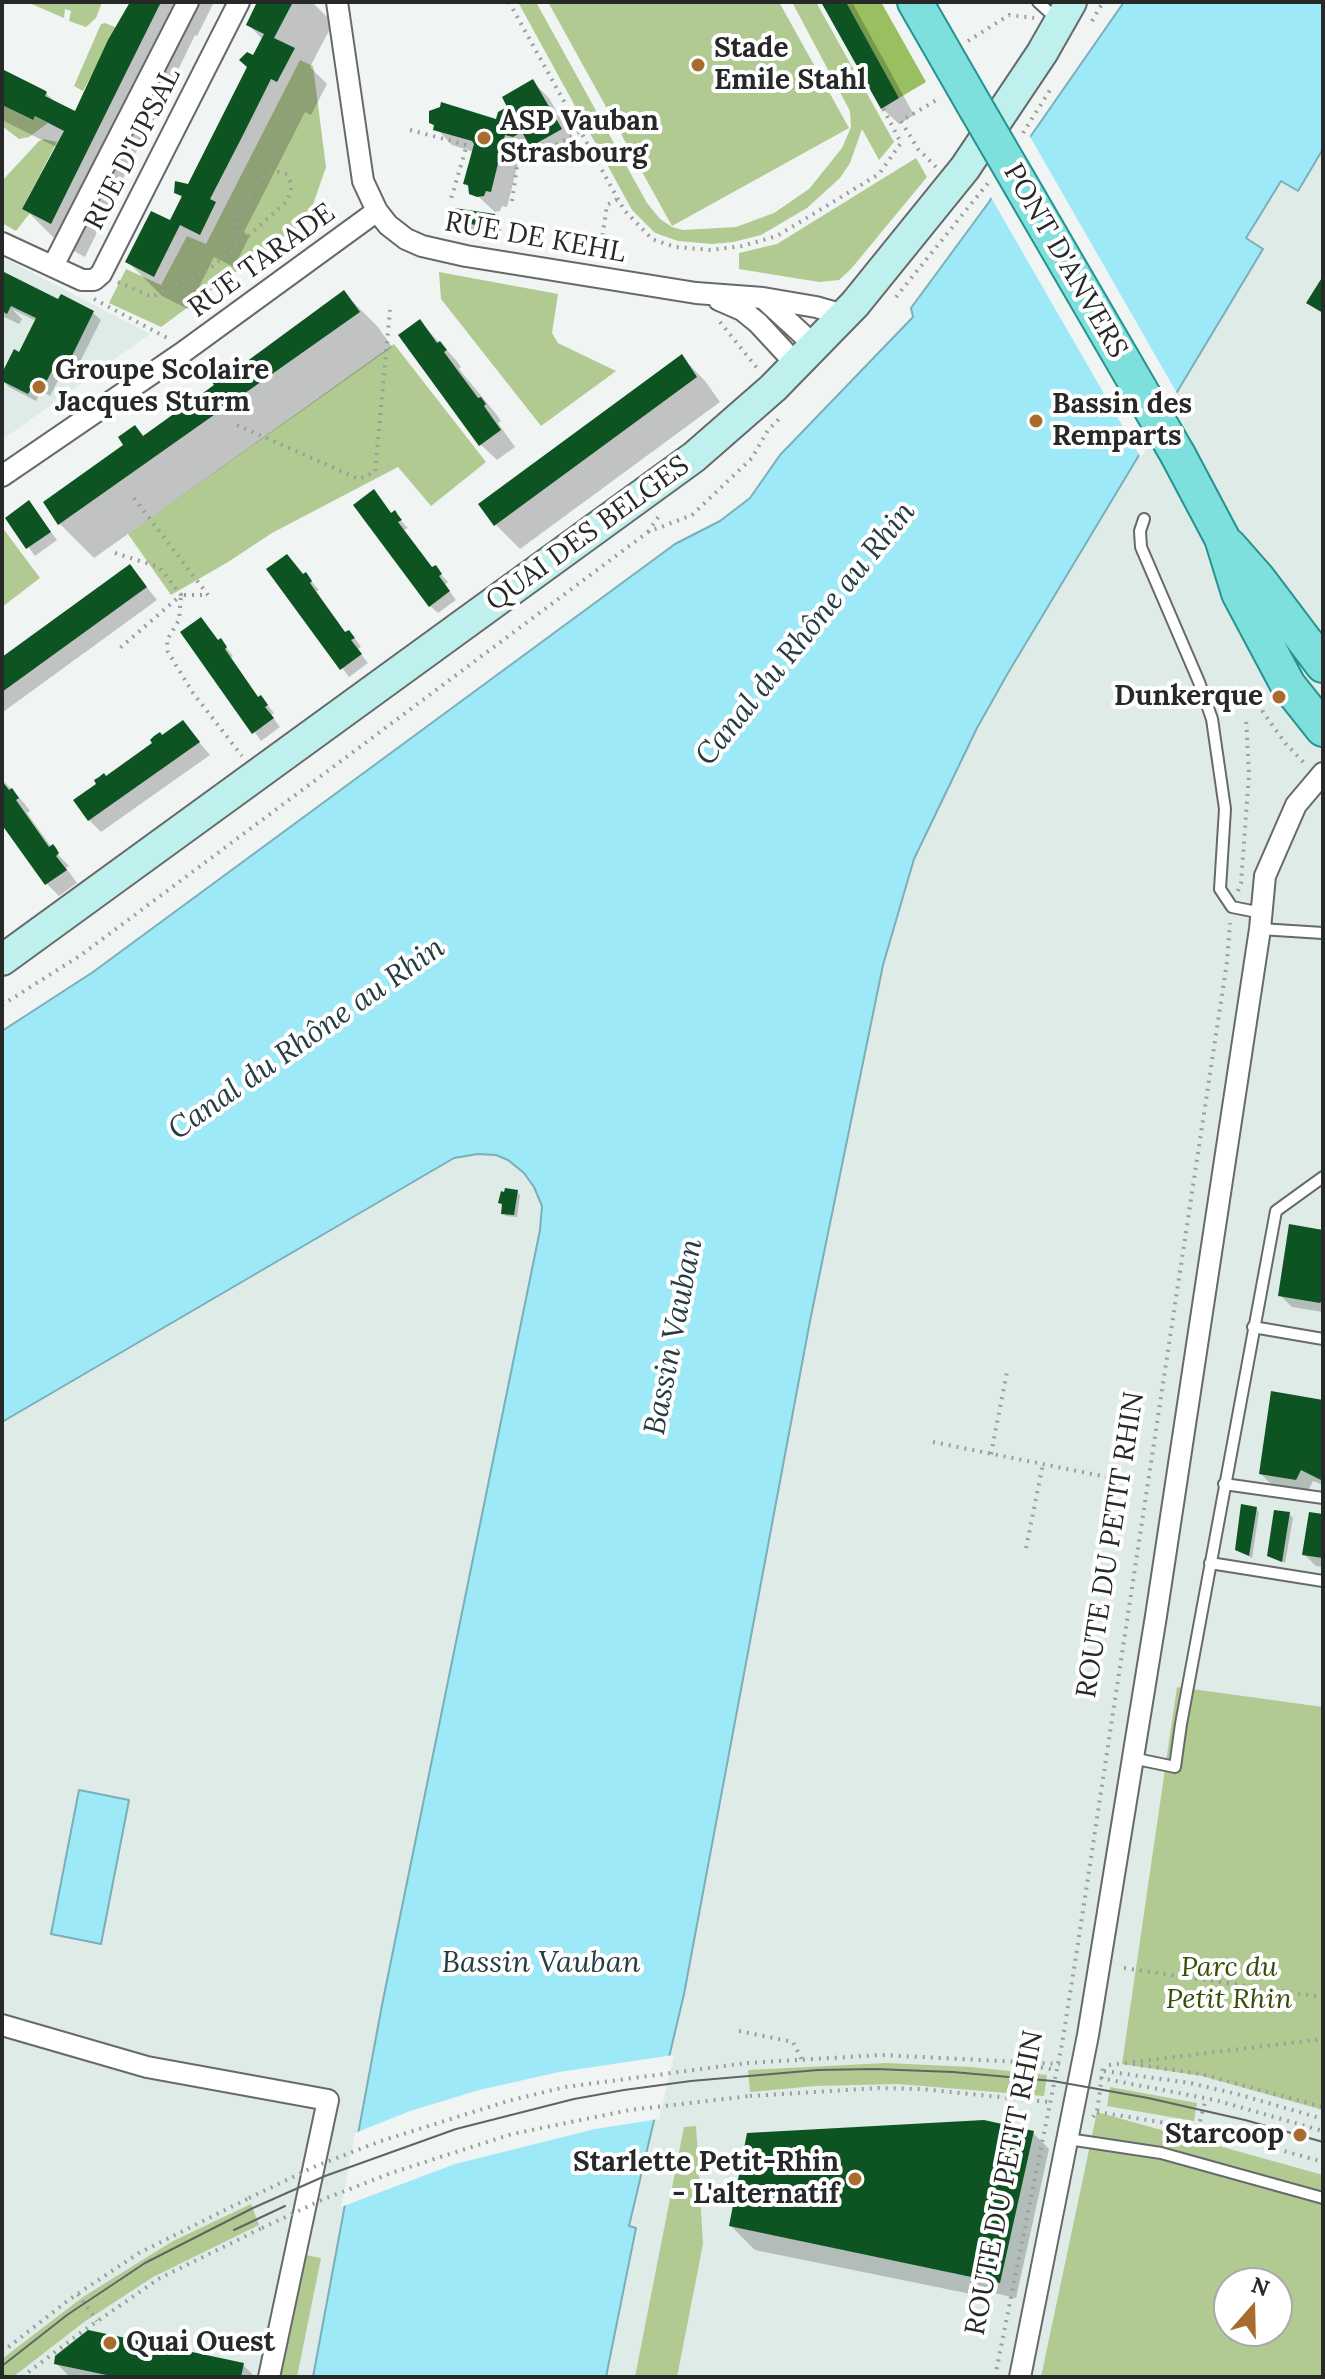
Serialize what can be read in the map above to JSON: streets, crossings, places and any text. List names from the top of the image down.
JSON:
{
  "streets": {
    "main road": ["PONT D'ANVERS", "QUAI DES BELGES"],
    "street": [
      "RUE D'UPSAL",
      "RUE DE KEHL",
      "RUE TARADE",
      "ROUTE DU PETIT RHIN"
    ]
  },
  "crossings": [
    ["RUE DE KEHL", "RUE TARADE"],
    ["RUE DE KEHL", "QUAI DES BELGES"]
  ],
  "water": ["Canal du Rhône au Rhin", "Bassin Vauban"],
  "parks": ["Parc du Petit Rhin"],
  "places": [
    "Stade Emile Stahl",
    "ASP Vauban Strasbourg",
    "Groupe Scolaire Jacques Sturm",
    "Bassin des Remparts",
    "Dunkerque",
    "Starcoop",
    "Starlette Petit-Rhin - L'alternatif",
    "Quai Ouest"
  ],
  "north": "top"
}
